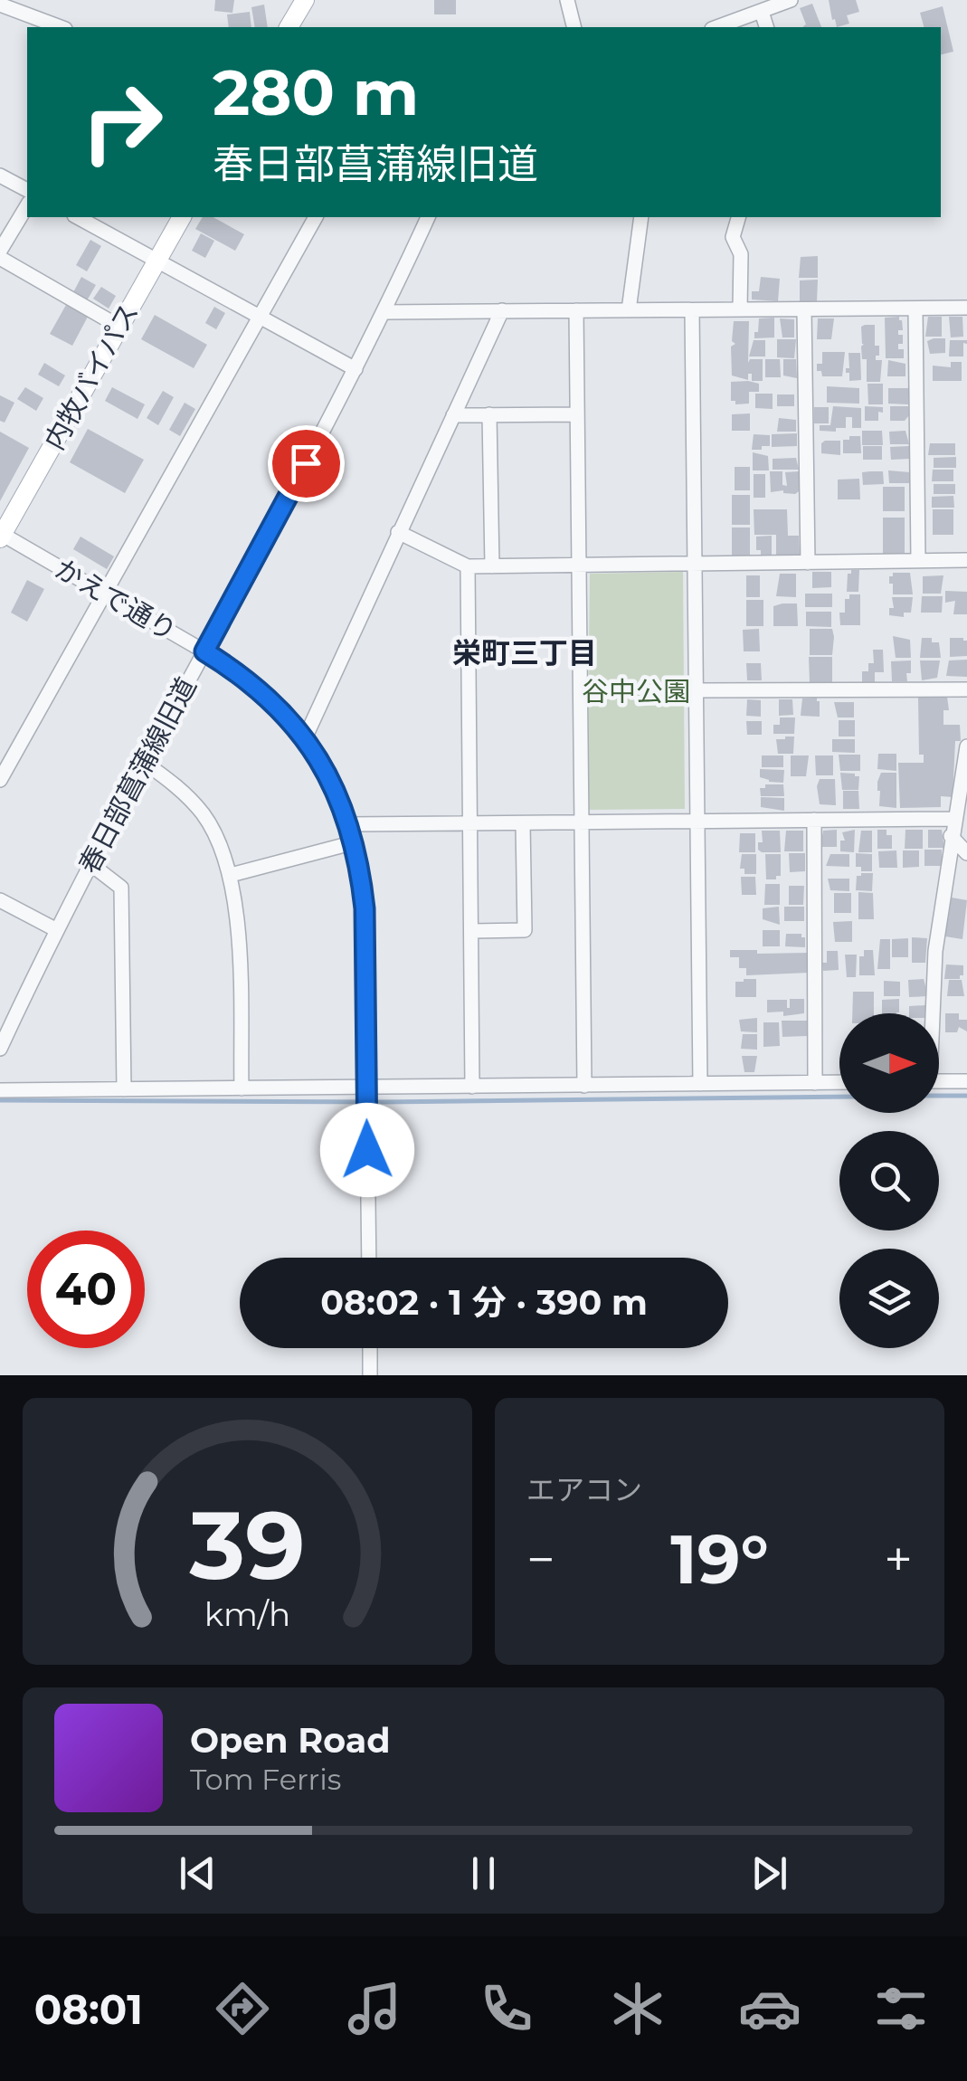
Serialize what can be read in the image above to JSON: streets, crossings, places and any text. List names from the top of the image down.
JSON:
{
  "streets": {
    "main road": ["内牧バイパス"],
    "street": ["かえで通り", "春日部菖蒲線旧道"]
  },
  "crossings": [
    ["内牧バイパス", "かえで通り"],
    ["かえで通り", "春日部菖蒲線旧道"]
  ],
  "districts": ["栄町三丁目"],
  "parks": ["谷中公園"],
  "north": "right",
  "page": {
    "turn": ["280 m", "春日部菖蒲線旧道"],
    "limit": "40",
    "trip": "08:02 · 1 分 · 390 m",
    "tile": "エアコン",
    "heat": ["−", "19°", "+"],
    "song": ["Open Road", "Tom Ferris"],
    "tabs": "08:01",
    "gauge": ["39", "km/h"]
  }
}
